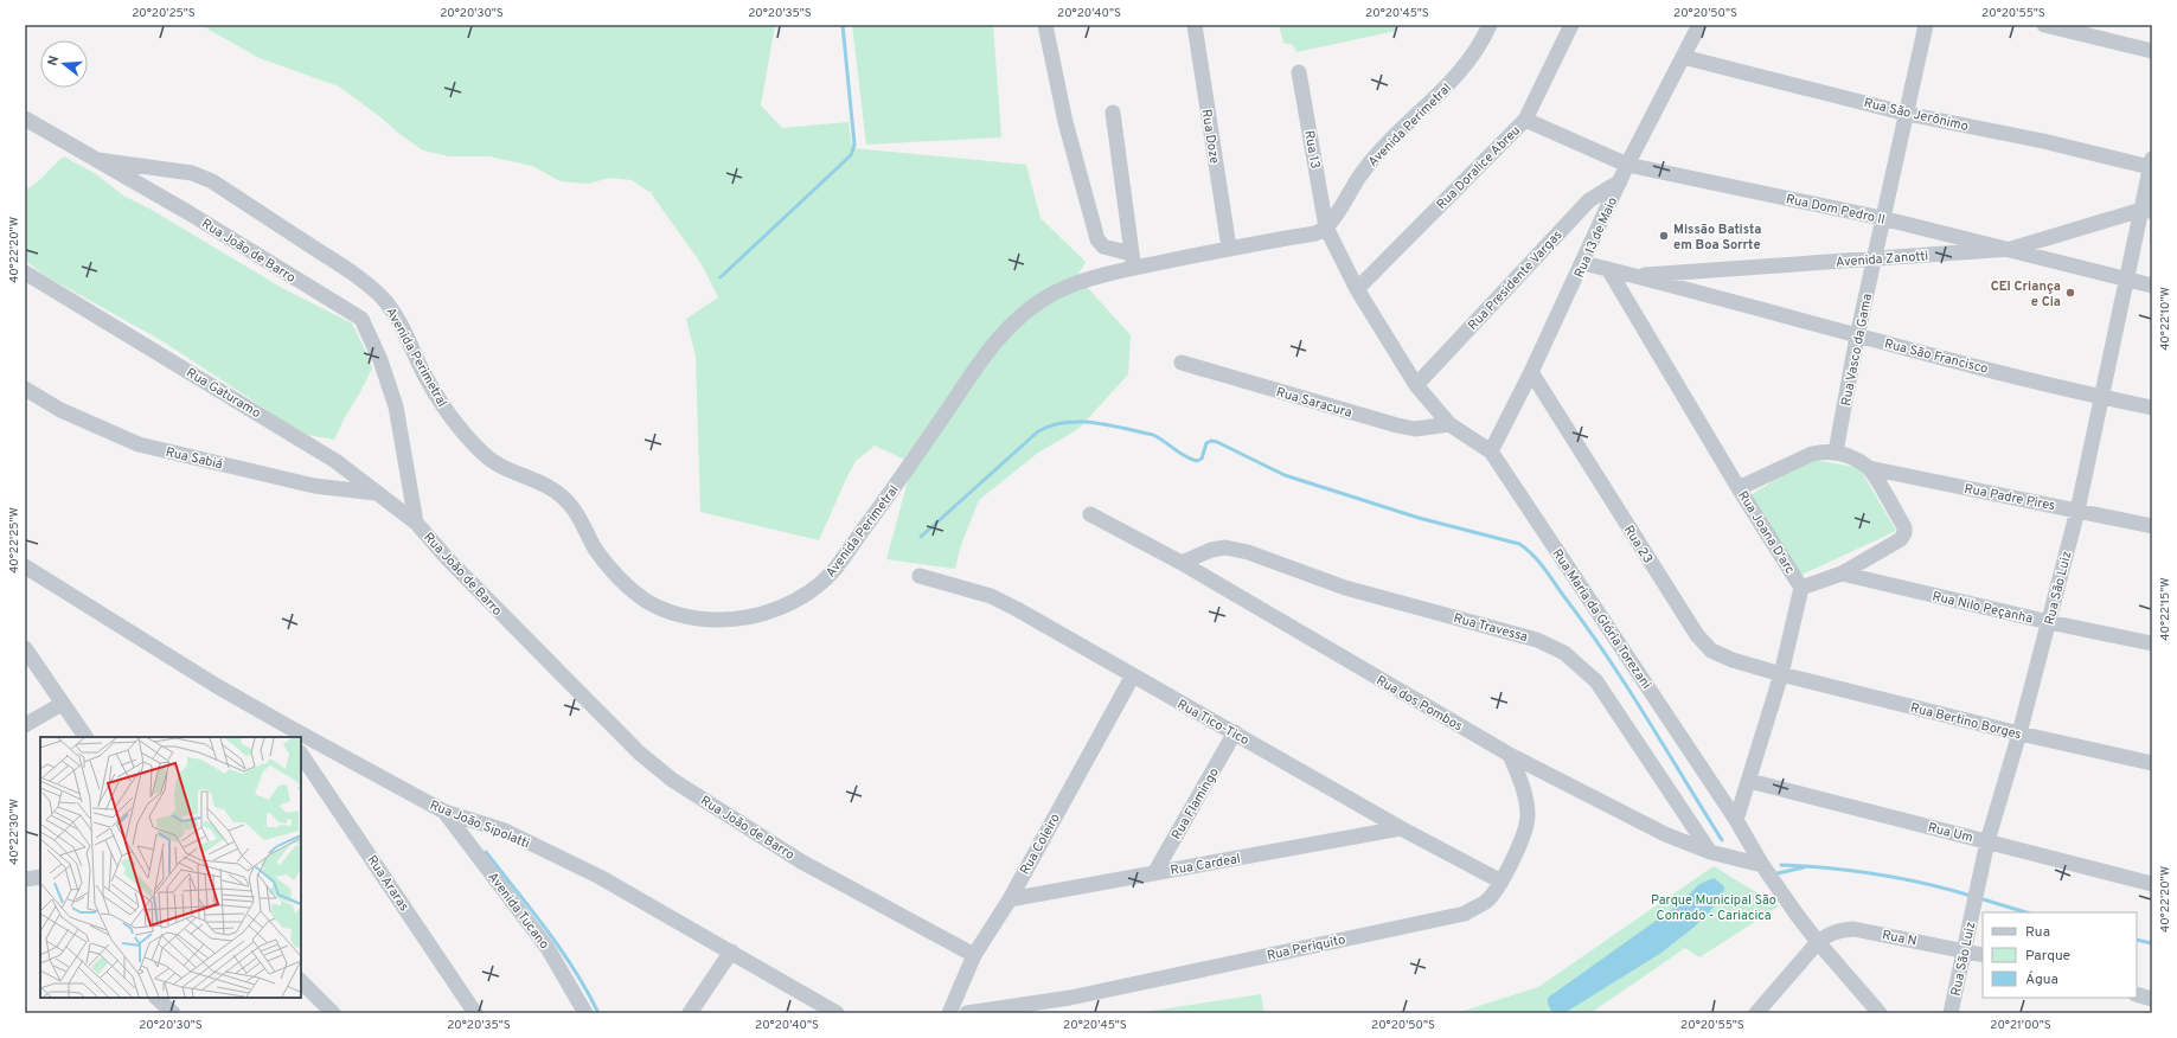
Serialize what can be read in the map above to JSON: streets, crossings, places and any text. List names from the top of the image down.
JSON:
{
  "streets": {
    "street": [
      "Rua São Jerônimo",
      "Avenida Perimetral",
      "Rua Doze",
      "Rua 13",
      "Rua Doralice Abreu",
      "Rua Dom Pedro II",
      "Rua 13 de Maio",
      "Rua João de Barro",
      "Avenida Zanotti",
      "Rua Presidente Vargas",
      "Rua Vasco da Gama",
      "Rua São Francisco",
      "Rua Gaturamo",
      "Rua Saracura",
      "Rua Sabiá",
      "Rua Padre Pires",
      "Rua Joana D'arc",
      "Rua 23",
      "Rua São Luiz",
      "Rua Nilo Peçanha",
      "Rua Maria da Glória Torezani",
      "Rua Travessa",
      "Rua dos Pombos",
      "Rua Bertino Borges",
      "Rua Tico-Tico",
      "Rua Flamingo",
      "Rua João Sipolatti",
      "Rua Um",
      "Rua Coleiro",
      "Rua Cardeal",
      "Rua Araras",
      "Avenida Tucano",
      "Rua N",
      "Rua Periquito"
    ]
  },
  "crossings": [
    ["Rua São Jerônimo", "Rua 13 de Maio"],
    ["Rua São Jerônimo", "Rua Vasco da Gama"],
    ["Rua São Jerônimo", "Rua São Luiz"],
    ["Avenida Perimetral", "Rua Doze"],
    ["Avenida Perimetral", "Rua 13"],
    ["Avenida Perimetral", "Rua João de Barro"],
    ["Avenida Perimetral", "Rua Maria da Glória Torezani"],
    ["Rua 13", "Rua Maria da Glória Torezani"],
    ["Rua Doralice Abreu", "Rua Dom Pedro II"],
    ["Rua Doralice Abreu", "Rua Maria da Glória Torezani"],
    ["Rua Dom Pedro II", "Rua 13 de Maio"],
    ["Rua Dom Pedro II", "Avenida Zanotti"],
    ["Rua Dom Pedro II", "Rua Vasco da Gama"],
    ["Rua Dom Pedro II", "Rua São Luiz"],
    ["Rua 13 de Maio", "Rua Presidente Vargas"],
    ["Rua 13 de Maio", "Rua São Francisco"],
    ["Rua 13 de Maio", "Rua 23"],
    ["Rua 13 de Maio", "Rua Maria da Glória Torezani"],
    ["Rua João de Barro", "Rua Gaturamo"],
    ["Rua João de Barro", "Rua Coleiro"],
    ["Avenida Zanotti", "Rua Vasco da Gama"],
    ["Avenida Zanotti", "Rua São Francisco"],
    ["Avenida Zanotti", "Rua São Luiz"],
    ["Rua Presidente Vargas", "Rua Maria da Glória Torezani"],
    ["Rua Vasco da Gama", "Rua São Francisco"],
    ["Rua São Francisco", "Rua Joana D'arc"],
    ["Rua São Francisco", "Rua São Luiz"],
    ["Rua Gaturamo", "Rua Sabiá"],
    ["Rua Saracura", "Rua Maria da Glória Torezani"],
    ["Rua Padre Pires", "Rua São Luiz"],
    ["Rua Joana D'arc", "Rua 23"],
    ["Rua Joana D'arc", "Rua Maria da Glória Torezani"],
    ["Rua Joana D'arc", "Rua Bertino Borges"],
    ["Rua Joana D'arc", "Rua Um"],
    ["Rua 23", "Rua Bertino Borges"],
    ["Rua São Luiz", "Rua Nilo Peçanha"],
    ["Rua São Luiz", "Rua Bertino Borges"],
    ["Rua São Luiz", "Rua Um"],
    ["Rua São Luiz", "Rua N"],
    ["Rua Maria da Glória Torezani", "Rua dos Pombos"],
    ["Rua Maria da Glória Torezani", "Rua N"],
    ["Rua Travessa", "Rua dos Pombos"],
    ["Rua dos Pombos", "Rua Periquito"],
    ["Rua Tico-Tico", "Rua Flamingo"],
    ["Rua Tico-Tico", "Rua Coleiro"],
    ["Rua Tico-Tico", "Rua Cardeal"],
    ["Rua Tico-Tico", "Rua Periquito"],
    ["Rua Flamingo", "Rua Cardeal"],
    ["Rua João Sipolatti", "Avenida Tucano"],
    ["Rua Coleiro", "Rua Cardeal"]
  ],
  "parks": ["Parque Municipal São Conrado - Cariacica"],
  "places": ["Missão Batista em Boa Sorrte", "CEI Criança e Cia"],
  "legend": ["Rua", "Parque", "Água"],
  "north": "left",
  "coordinates": [
    "20°20'25\"S",
    "20°20'30\"S",
    "20°20'35\"S",
    "20°20'40\"S",
    "20°20'45\"S",
    "20°20'50\"S",
    "20°20'55\"S",
    "40°22'20\"W",
    "40°22'10\"W",
    "40°22'25\"W",
    "40°22'15\"W",
    "40°22'30\"W",
    "20°21'00\"S"
  ]
}
